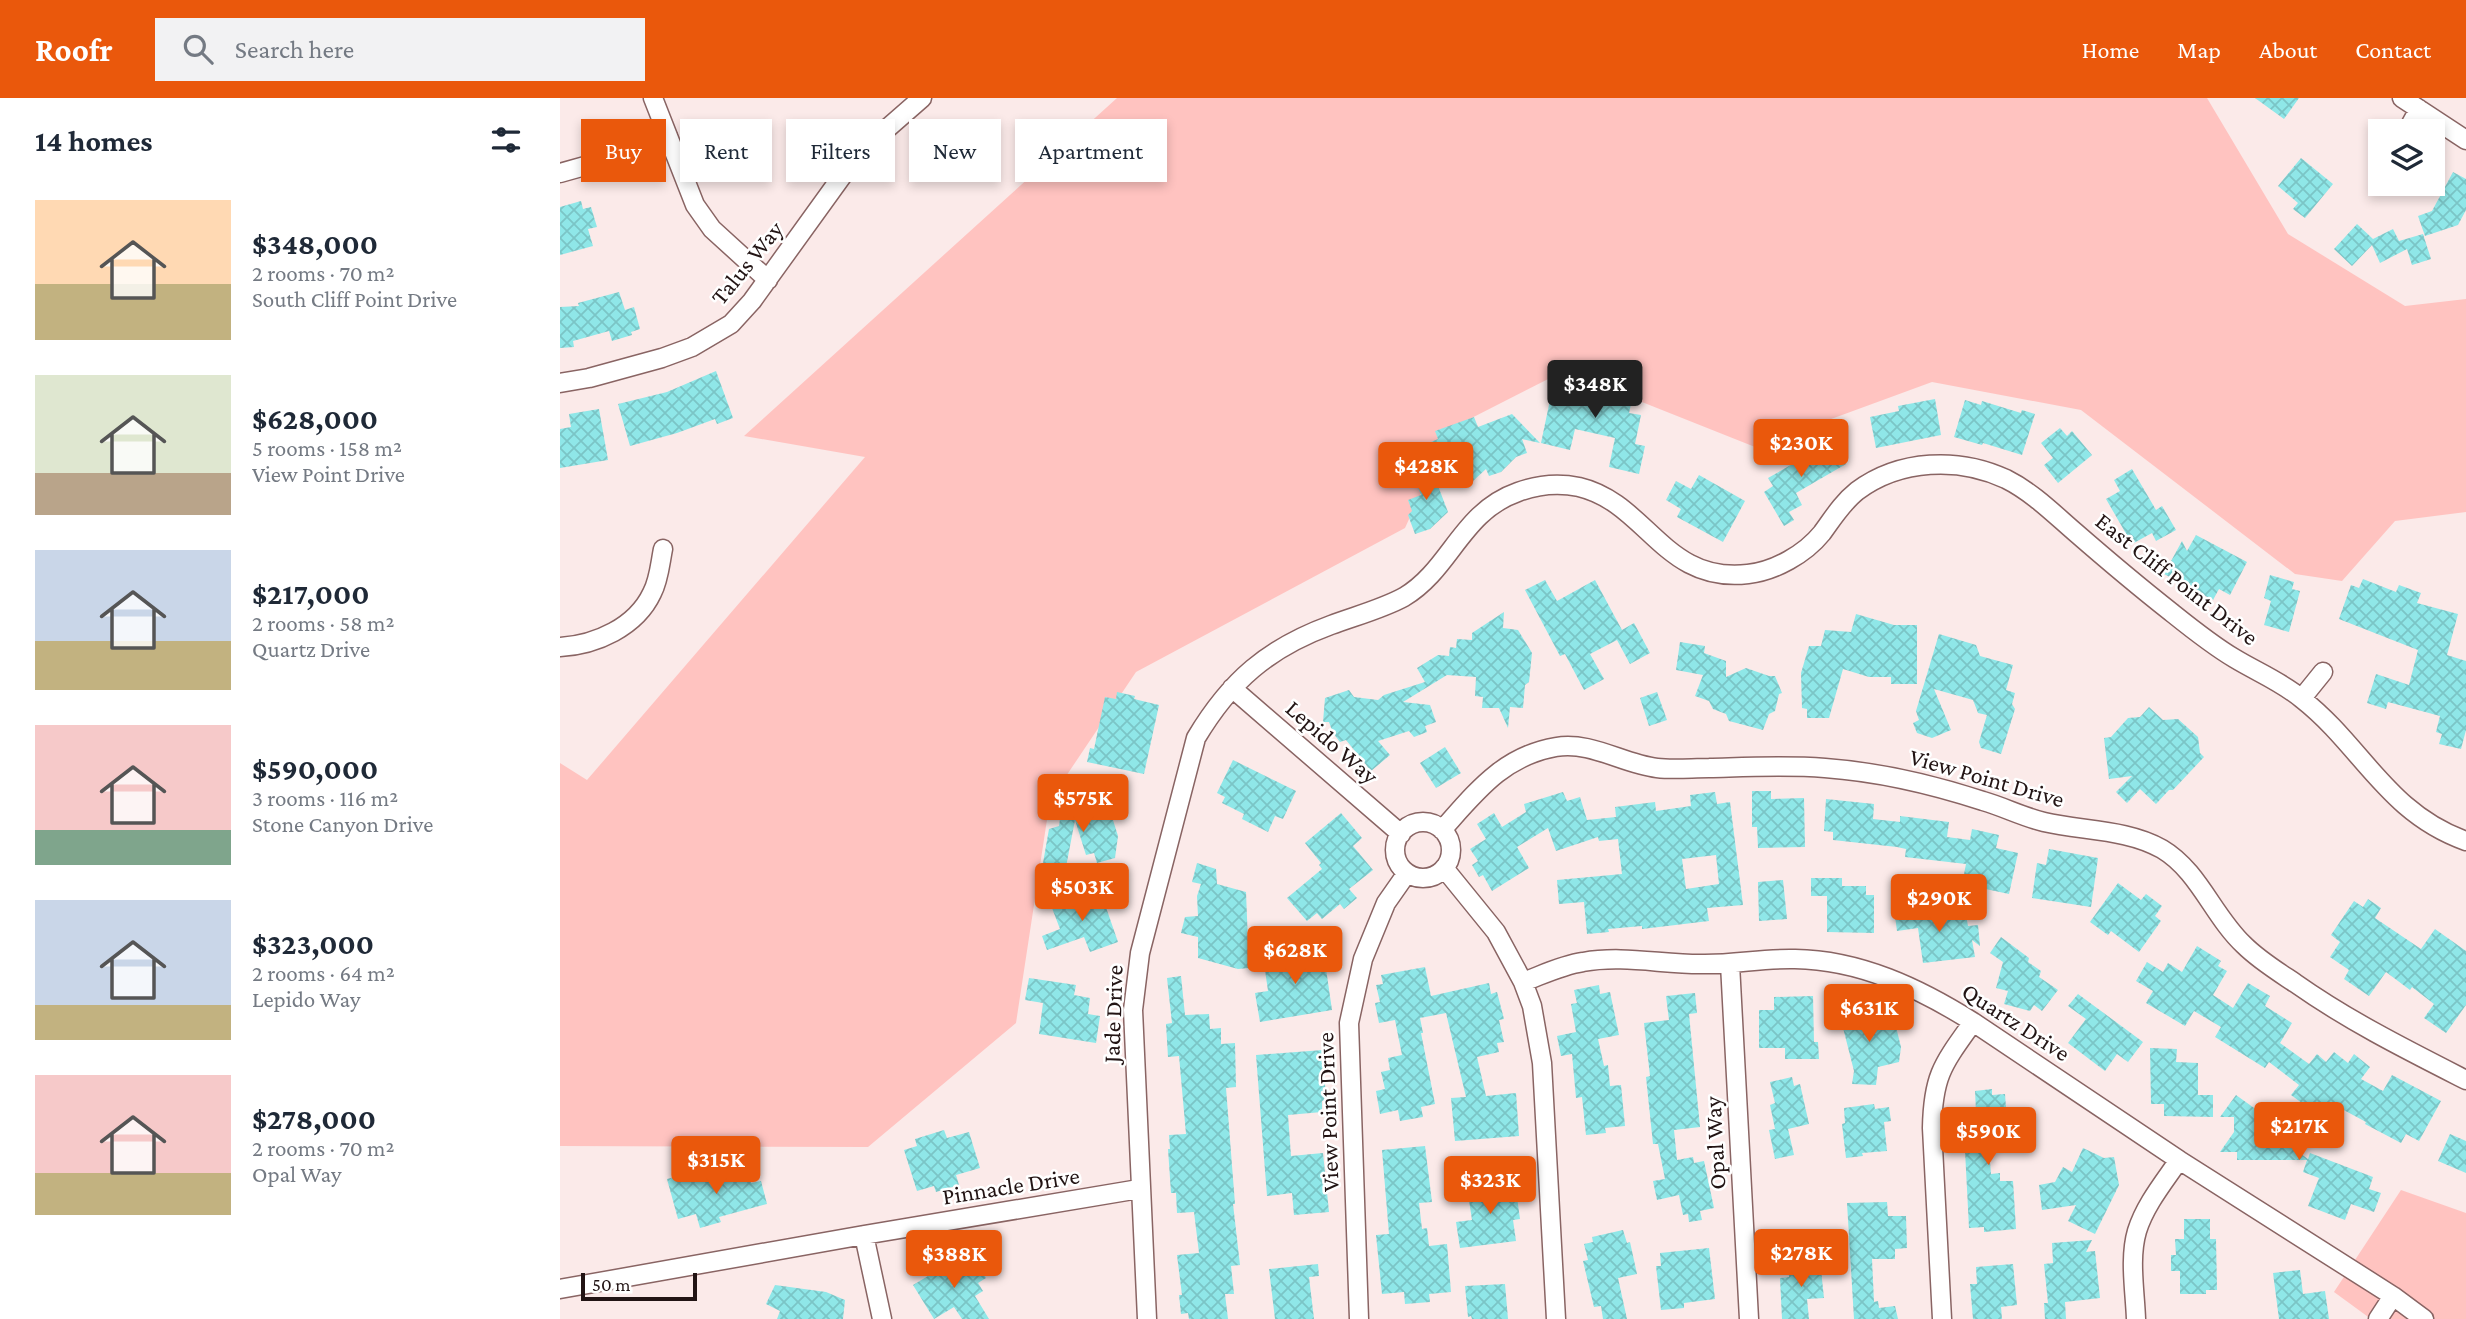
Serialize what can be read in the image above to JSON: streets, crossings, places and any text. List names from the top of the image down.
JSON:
{
  "streets": {
    "street": [
      "Talus Way",
      "East Cliff Point Drive",
      "Lepido Way",
      "View Point Drive",
      "Jade Drive",
      "Quartz Drive",
      "Opal Way",
      "Pinnacle Drive"
    ]
  },
  "crossings": [
    ["East Cliff Point Drive", "Lepido Way"],
    ["East Cliff Point Drive", "Jade Drive"],
    ["Lepido Way", "View Point Drive"],
    ["Lepido Way", "Jade Drive"],
    ["Jade Drive", "Pinnacle Drive"],
    ["Quartz Drive", "Opal Way"]
  ],
  "scale_bar": "50 m",
  "page": {
    "header": "Roofr",
    "search": "Search here",
    "nav": [
      "Home",
      "Map",
      "About",
      "Contact"
    ],
    "heading": "14 homes",
    "chip": [
      "Buy",
      "Rent",
      "Filters",
      "New",
      "Apartment"
    ],
    "list": [
      {
        "name": "$348,000",
        "note": "2 rooms · 70 m² · South Cliff Point Drive"
      },
      {
        "name": "$628,000",
        "note": "5 rooms · 158 m² · View Point Drive"
      },
      {
        "name": "$217,000",
        "note": "2 rooms · 58 m² · Quartz Drive"
      },
      {
        "name": "$590,000",
        "note": "3 rooms · 116 m² · Stone Canyon Drive"
      },
      {
        "name": "$323,000",
        "note": "2 rooms · 64 m² · Lepido Way"
      },
      {
        "name": "$278,000",
        "note": "2 rooms · 70 m² · Opal Way"
      }
    ],
    "price": [
      "$348K",
      "$230K",
      "$428K",
      "$575K",
      "$503K",
      "$290K",
      "$628K",
      "$631K",
      "$217K",
      "$590K",
      "$315K",
      "$323K",
      "$278K",
      "$388K"
    ],
    "scale": "50 m"
  }
}
